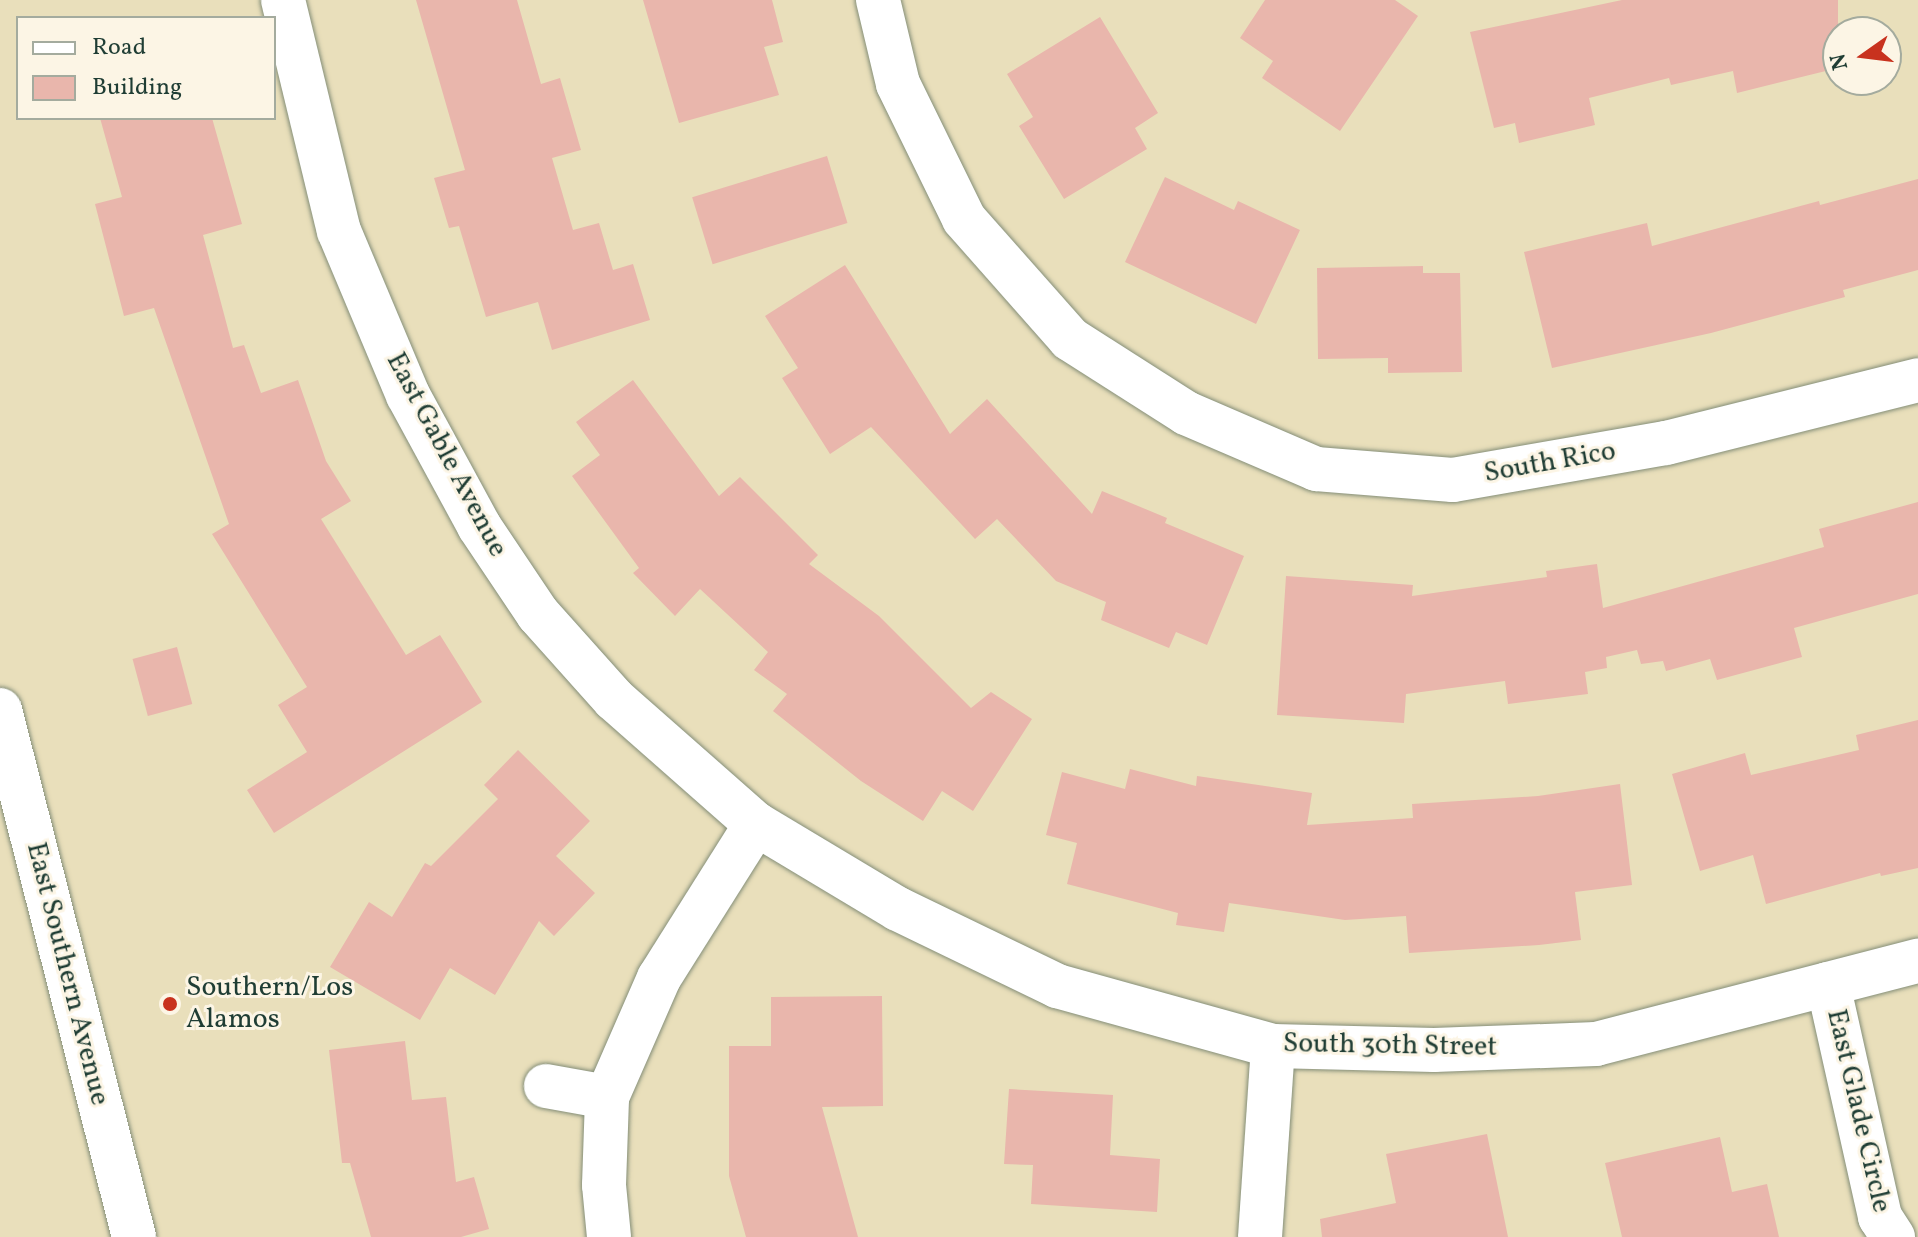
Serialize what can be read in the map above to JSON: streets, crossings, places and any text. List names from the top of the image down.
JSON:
{
  "streets": {
    "street": [
      "East Gable Avenue",
      "South Rico",
      "East Southern Avenue",
      "South 30th Street",
      "East Glade Circle"
    ]
  },
  "crossings": [
    ["East Gable Avenue", "South 30th Street"],
    ["South 30th Street", "East Glade Circle"]
  ],
  "places": ["Southern/Los Alamos"],
  "legend": ["Road", "Building"],
  "north": "left"
}
